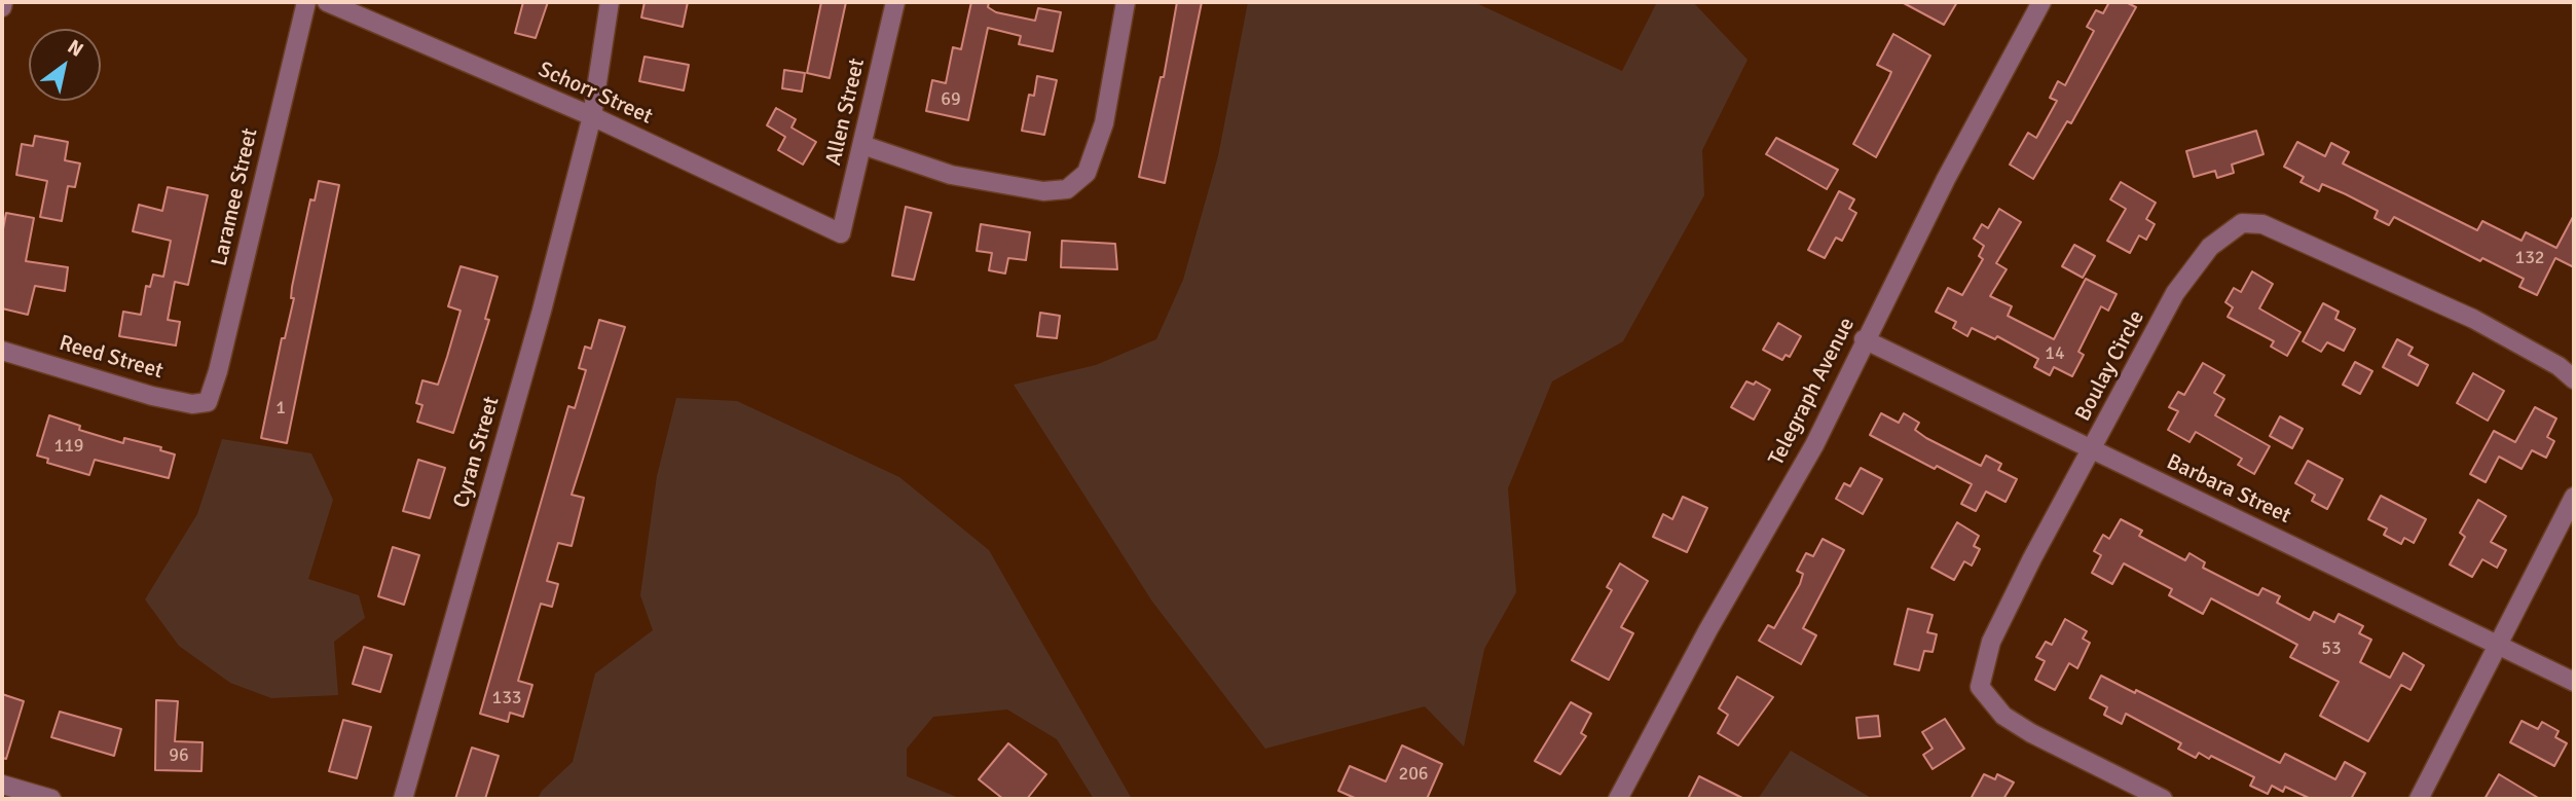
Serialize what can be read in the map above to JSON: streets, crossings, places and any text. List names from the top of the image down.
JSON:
{
  "streets": {
    "street": [
      "Schorr Street",
      "Allen Street",
      "Laramee Street",
      "Reed Street",
      "Boulay Circle",
      "Telegraph Avenue",
      "Cyran Street",
      "Barbara Street"
    ]
  },
  "crossings": [
    ["Schorr Street", "Allen Street"],
    ["Schorr Street", "Cyran Street"],
    ["Laramee Street", "Reed Street"],
    ["Boulay Circle", "Barbara Street"],
    ["Telegraph Avenue", "Barbara Street"]
  ],
  "house_numbers": [
    "69",
    "132",
    "14",
    "1",
    "119",
    "53",
    "133",
    "96",
    "206"
  ],
  "north": "top right"
}
